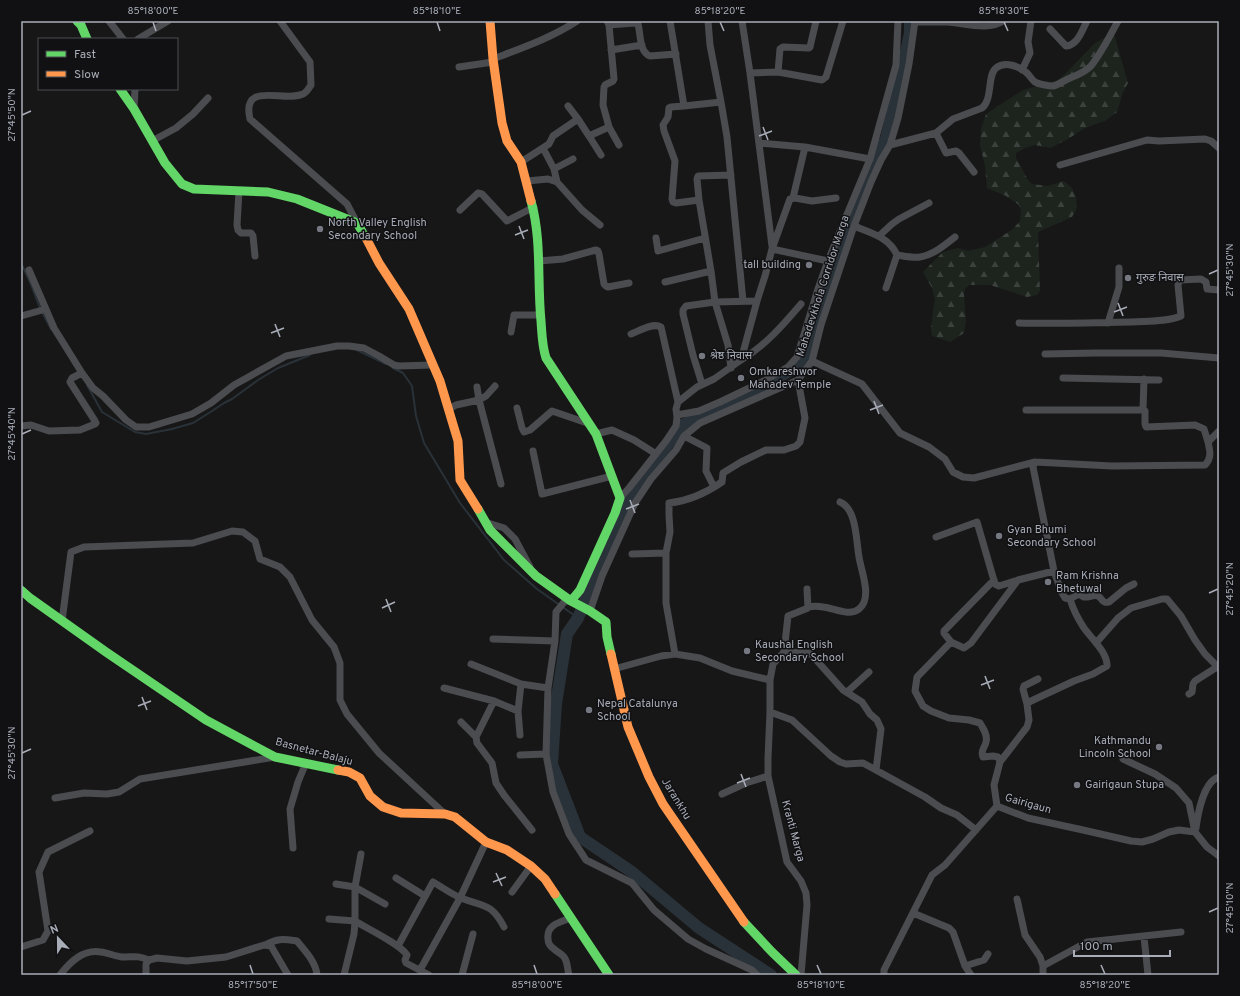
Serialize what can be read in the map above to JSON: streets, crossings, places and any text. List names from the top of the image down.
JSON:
{
  "streets": {
    "street": [
      "Mahadevkhola Corridor Marga",
      "Basnetar-Balaju",
      "Jarankhu",
      "Gairigaun",
      "Kranti Marga"
    ]
  },
  "crossings": [
    ["Mahadevkhola Corridor Marga", "Jarankhu"]
  ],
  "places": [
    "North Valley English Secondary School",
    "tall building",
    "गुरुङ निवास",
    "श्रेष्ठ निवास",
    "Omkareshwor Mahadev Temple",
    "Gyan Bhumi Secondary School",
    "Ram Krishna Bhetuwal",
    "Kaushal English Secondary School",
    "Nepal Catalunya School",
    "Kathmandu Lincoln School",
    "Gairigaun Stupa"
  ],
  "legend": ["Fast", "Slow"],
  "scale_bar": "100 m",
  "north": "top",
  "coordinates": [
    "85°18'00\"E",
    "85°18'10\"E",
    "85°18'20\"E",
    "85°18'30\"E",
    "27°45'50\"N",
    "27°45'30\"N",
    "27°45'40\"N",
    "27°45'20\"N",
    "27°45'10\"N",
    "85°17'50\"E"
  ]
}
